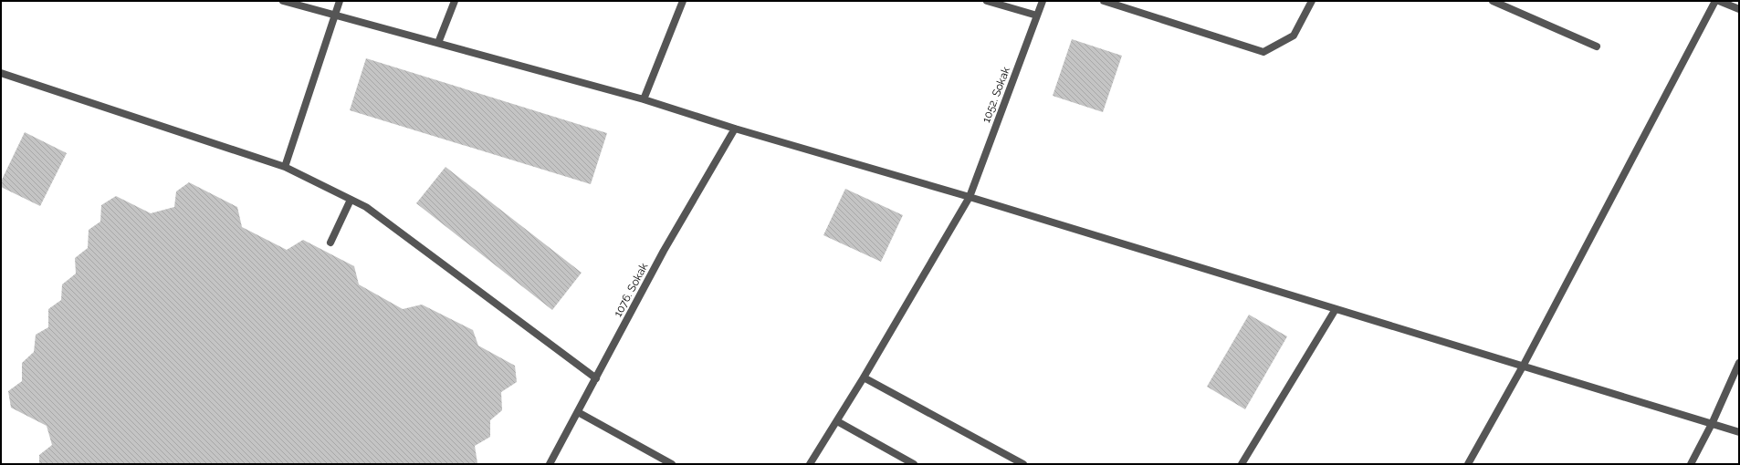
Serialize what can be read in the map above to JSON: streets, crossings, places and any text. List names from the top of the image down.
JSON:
{
  "streets": {
    "street": ["1052. Sokak", "1076. Sokak"]
  }
}
